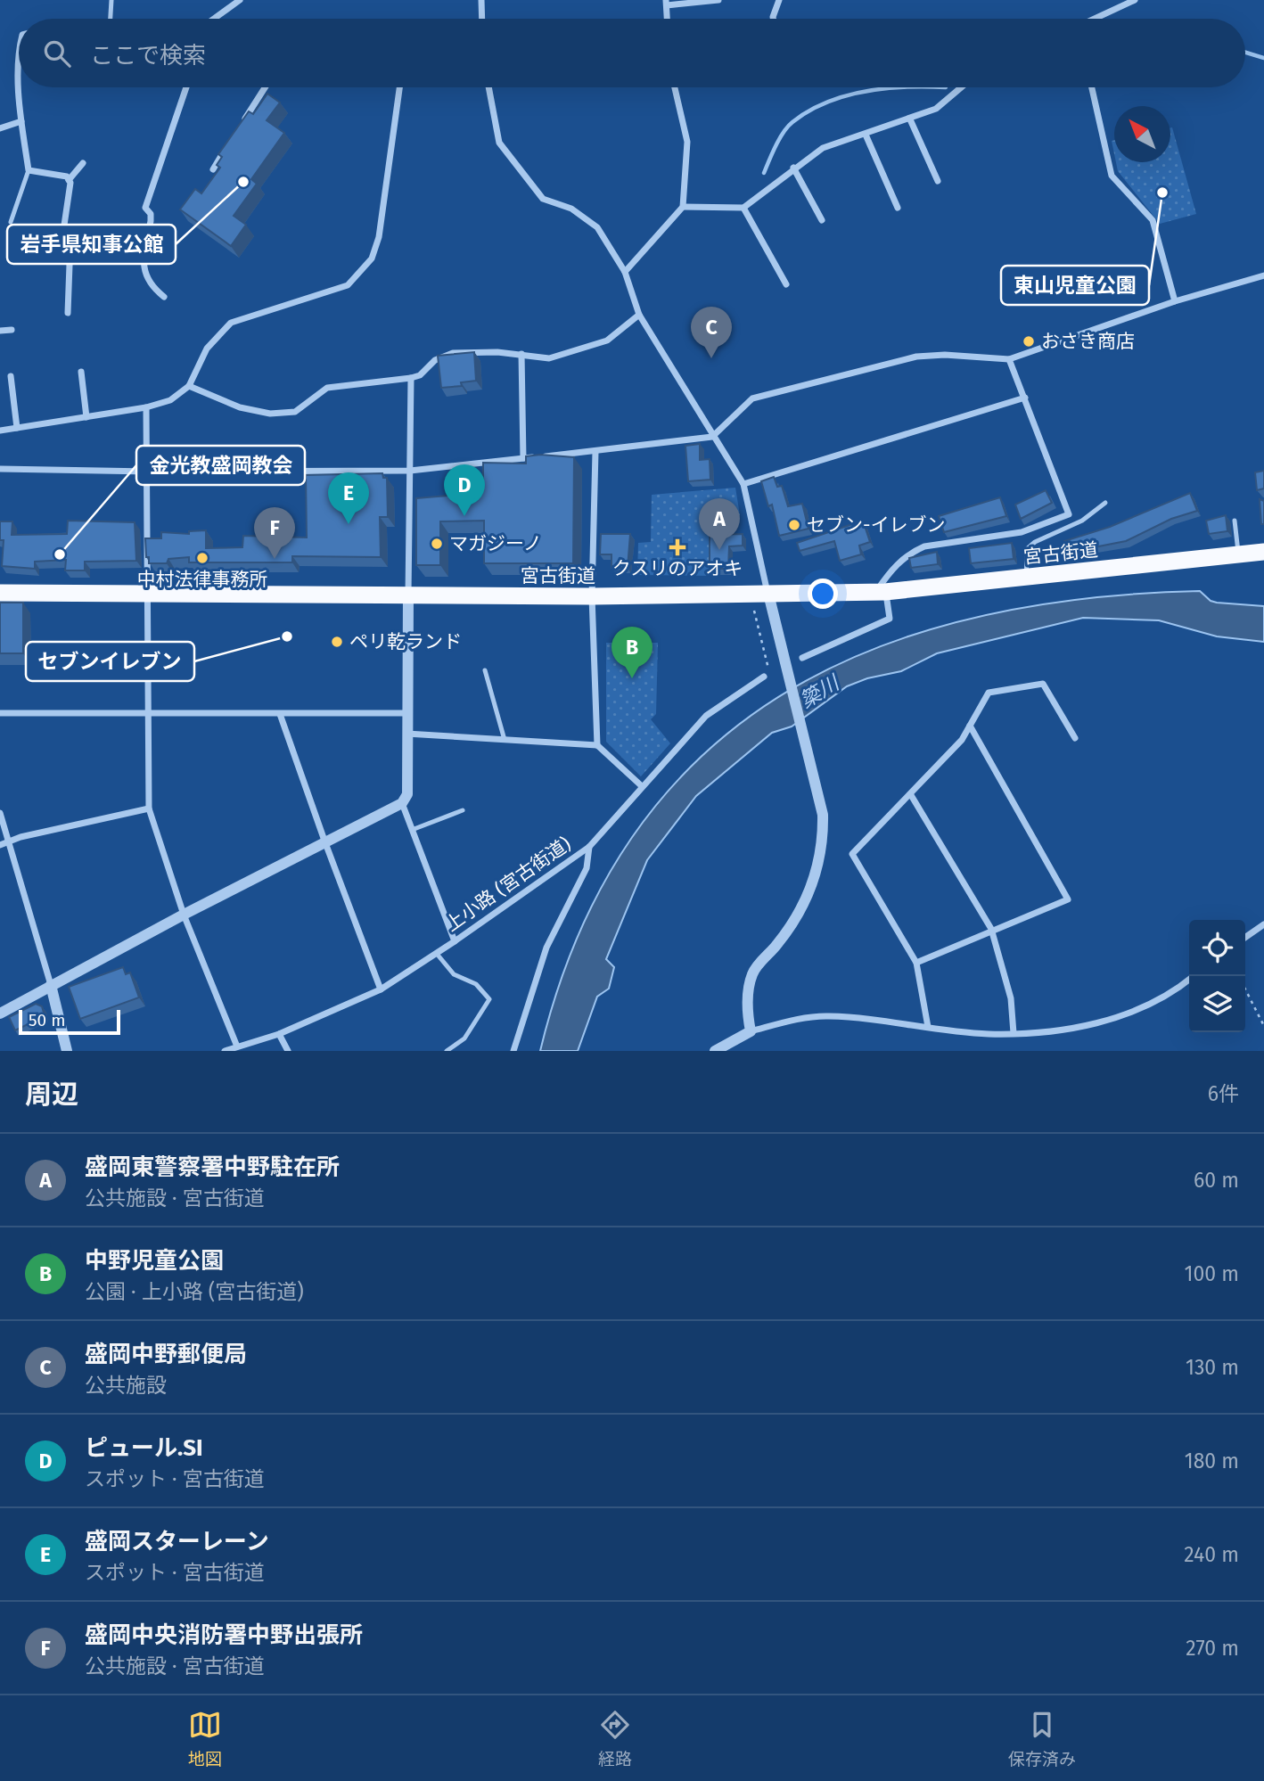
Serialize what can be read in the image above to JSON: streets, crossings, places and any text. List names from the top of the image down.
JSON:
{
  "streets": {
    "highway": ["宮古街道"],
    "street": ["上小路 (宮古街道)"]
  },
  "water": ["簗川"],
  "places": {
    "other": [
      "岩手県知事公館",
      "東山児童公園",
      "おさき商店",
      "セブン-イレブン",
      "マガジーノ",
      "金光教盛岡教会",
      "中村法律事務所",
      "セブンイレブン",
      "ペリ乾ランド"
    ],
    "health": ["クスリのアオキ"]
  },
  "scale_bar": "50 m",
  "north": "top left",
  "page": {
    "search": "ここで検索",
    "pins": [
      "C",
      "D",
      "E",
      "A",
      "F",
      "B"
    ],
    "scale": "50 m",
    "heading": ["周辺", "6件"],
    "list": [
      {
        "mark": "A",
        "name": "盛岡東警察署中野駐在所",
        "note": "公共施設 · 宮古街道",
        "value": "60 m"
      },
      {
        "mark": "B",
        "name": "中野児童公園",
        "note": "公園 · 上小路 (宮古街道)",
        "value": "100 m"
      },
      {
        "mark": "C",
        "name": "盛岡中野郵便局",
        "note": "公共施設",
        "value": "130 m"
      },
      {
        "mark": "D",
        "name": "ピュール.SI",
        "note": "スポット · 宮古街道",
        "value": "180 m"
      },
      {
        "mark": "E",
        "name": "盛岡スターレーン",
        "note": "スポット · 宮古街道",
        "value": "240 m"
      },
      {
        "mark": "F",
        "name": "盛岡中央消防署中野出張所",
        "note": "公共施設 · 宮古街道",
        "value": "270 m"
      }
    ],
    "nav": ["地図", "経路", "保存済み"]
  }
}
